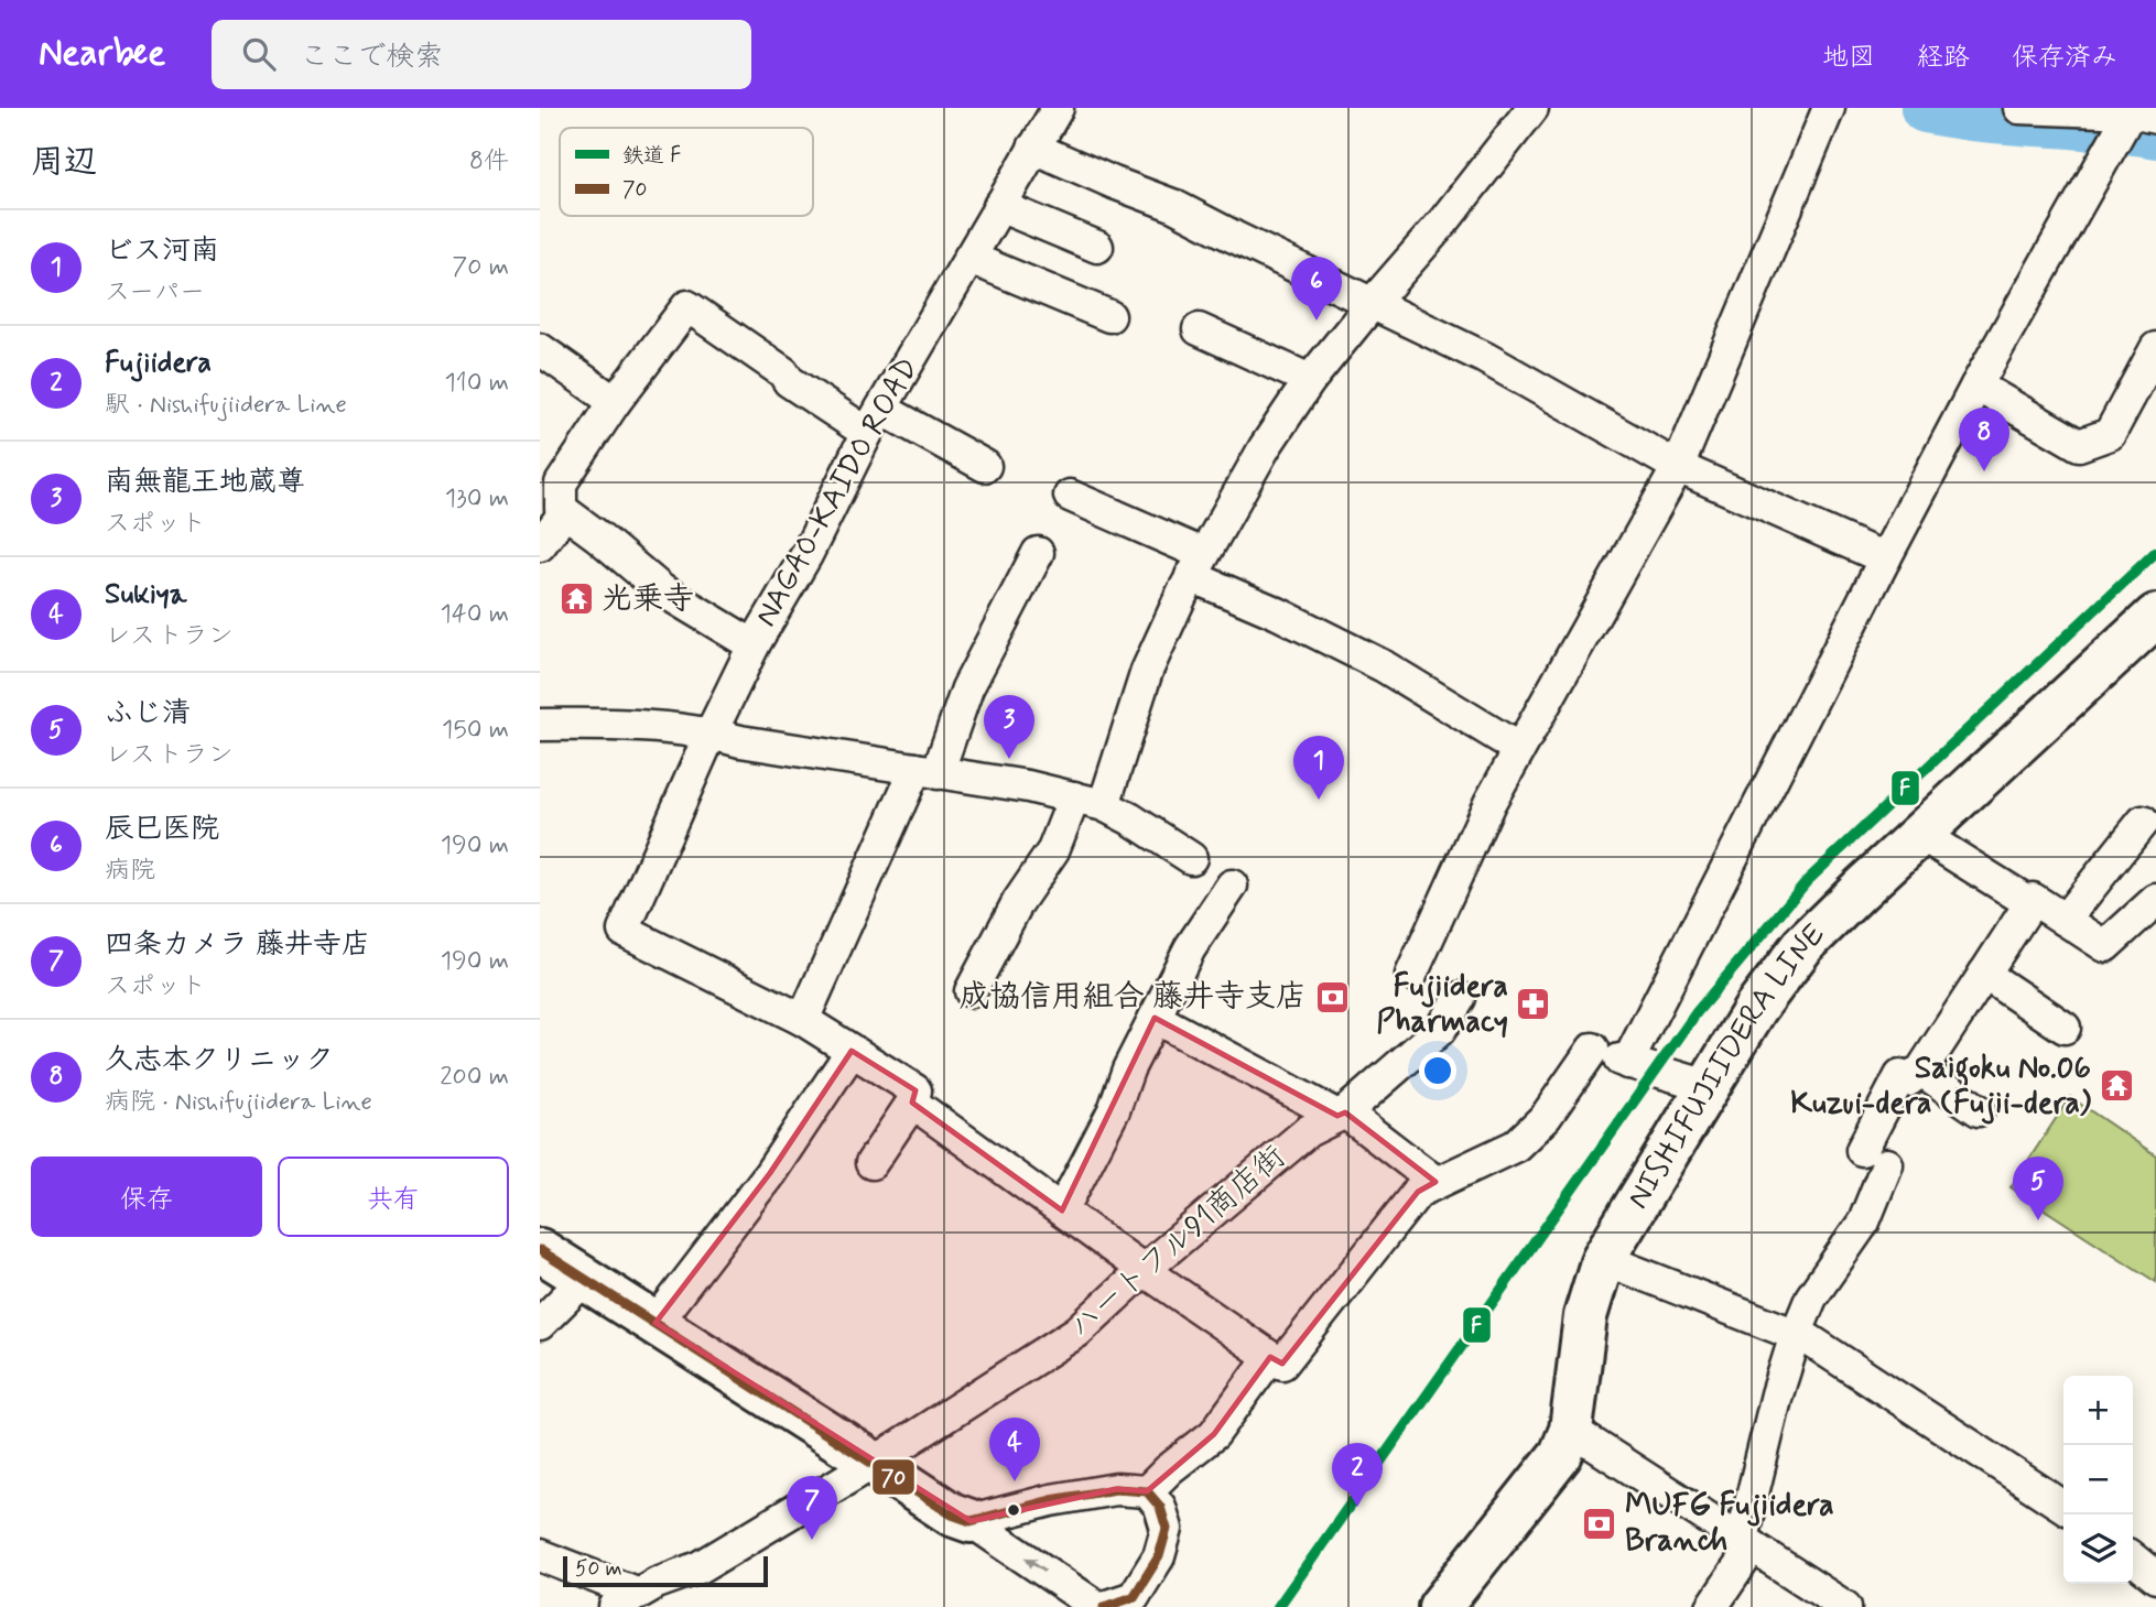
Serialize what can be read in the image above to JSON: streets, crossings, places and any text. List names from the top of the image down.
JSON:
{
  "streets": {
    "main road": ["NISHIFUJIIDERA LINE"],
    "street": ["NAGAO-KAIDO ROAD", "ハートフル91商店街"]
  },
  "places": {
    "temple": ["光乗寺", "Saigoku No.06 Kuzui-dera (Fujii-dera)"],
    "bank": ["成協信用組合 藤井寺支店", "MUFG Fujiidera Branch"],
    "pharmacy": ["Fujiidera Pharmacy"]
  },
  "lines": ["rail line F", "transit line 70"],
  "legend": ["鉄道 F", "70"],
  "scale_bar": "50 m",
  "page": {
    "header": "Nearbee",
    "search": "ここで検索",
    "nav": ["地図", "経路", "保存済み"],
    "heading": ["周辺", "8件"],
    "list": [
      {
        "mark": "1",
        "name": "ビス河南",
        "note": "スーパー",
        "value": "70 m"
      },
      {
        "mark": "2",
        "name": "Fujiidera",
        "note": "駅 · Nishifujiidera Line",
        "value": "110 m"
      },
      {
        "mark": "3",
        "name": "南無龍王地蔵尊",
        "note": "スポット",
        "value": "130 m"
      },
      {
        "mark": "4",
        "name": "Sukiya",
        "note": "レストラン",
        "value": "140 m"
      },
      {
        "mark": "5",
        "name": "ふじ清",
        "note": "レストラン",
        "value": "150 m"
      },
      {
        "mark": "6",
        "name": "辰巳医院",
        "note": "病院",
        "value": "190 m"
      },
      {
        "mark": "7",
        "name": "四条カメラ 藤井寺店",
        "note": "スポット",
        "value": "190 m"
      },
      {
        "mark": "8",
        "name": "久志本クリニック",
        "note": "病院 · Nishifujiidera Line",
        "value": "200 m"
      }
    ],
    "pins": [
      "6",
      "8",
      "3",
      "1",
      "5",
      "4",
      "2",
      "7"
    ],
    "buttons": ["保存", "共有"],
    "map_buttons": ["+", "−"],
    "scale": "50 m"
  }
}
